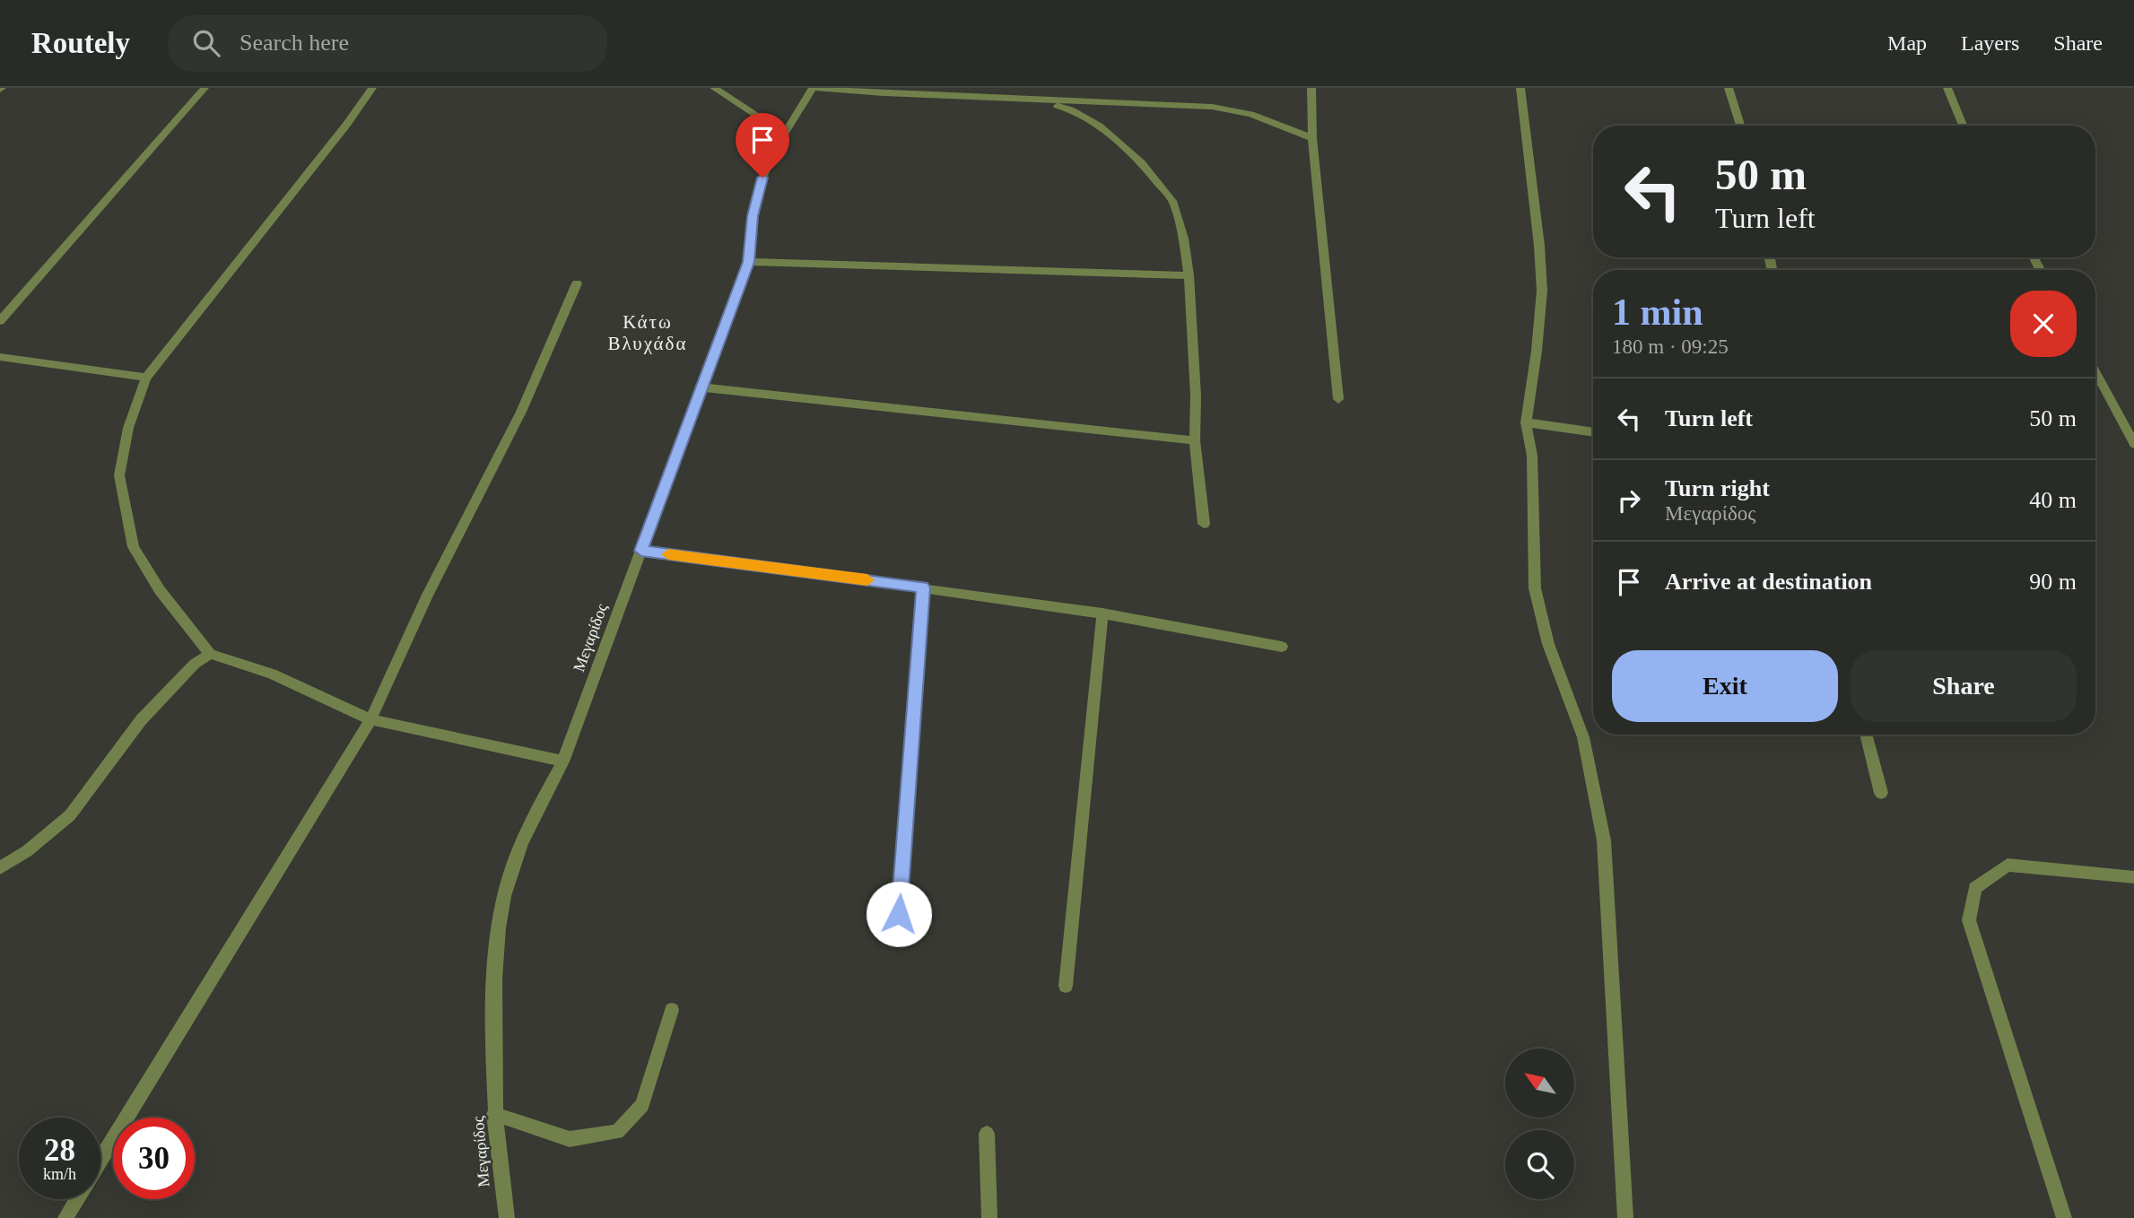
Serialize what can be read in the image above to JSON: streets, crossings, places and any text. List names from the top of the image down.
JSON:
{
  "streets": {
    "street": ["Μεγαρίδος"]
  },
  "districts": ["Κάτω Βλυχάδα"],
  "north": "top left",
  "page": {
    "header": "Routely",
    "search": "Search here",
    "nav": ["Map", "Layers", "Share"],
    "turn": ["50 m", "Turn left"],
    "heading": ["1 min", "180 m · 09:25"],
    "list": [
      {
        "name": "Turn left",
        "value": "50 m"
      },
      {
        "name": "Turn right",
        "note": "Μεγαρίδος",
        "value": "40 m"
      },
      {
        "name": "Arrive at destination",
        "value": "90 m"
      }
    ],
    "buttons": ["Exit", "Share"],
    "speed": "28 km/h",
    "limit": "30"
  }
}
